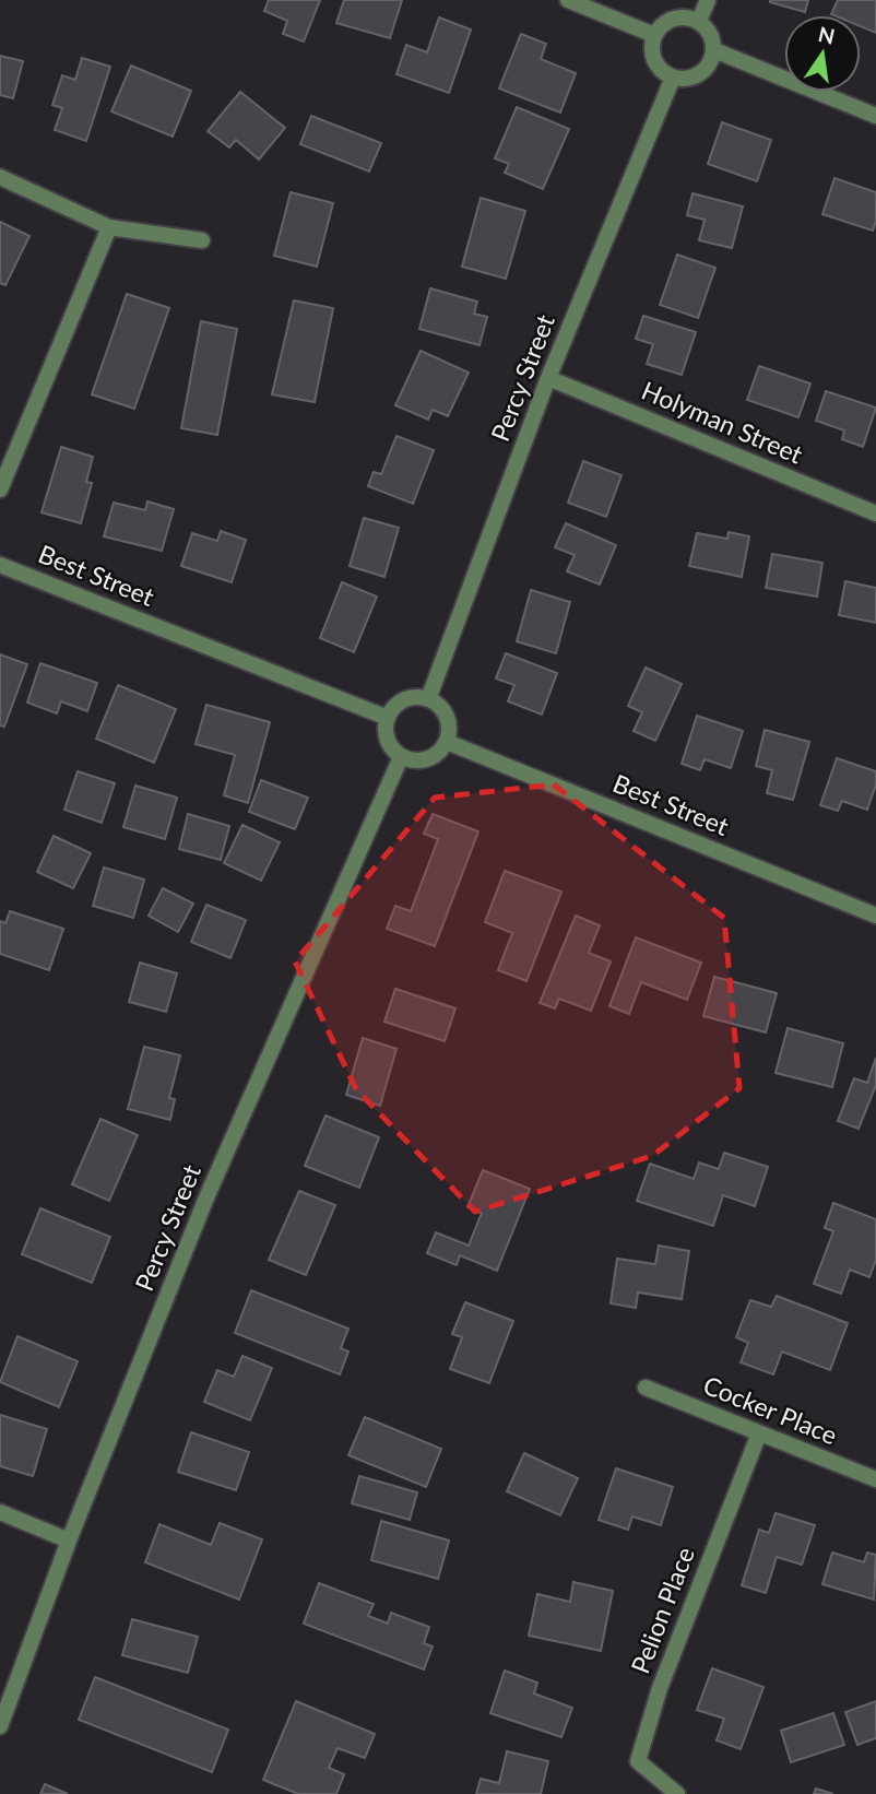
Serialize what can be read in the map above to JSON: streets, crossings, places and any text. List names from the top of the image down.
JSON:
{
  "streets": {
    "street": [
      "Percy Street",
      "Holyman Street",
      "Best Street",
      "Cocker Place",
      "Pelion Place"
    ]
  },
  "crossings": [
    ["Percy Street", "Holyman Street"],
    ["Percy Street", "Best Street"],
    ["Cocker Place", "Pelion Place"]
  ],
  "north": "top"
}
